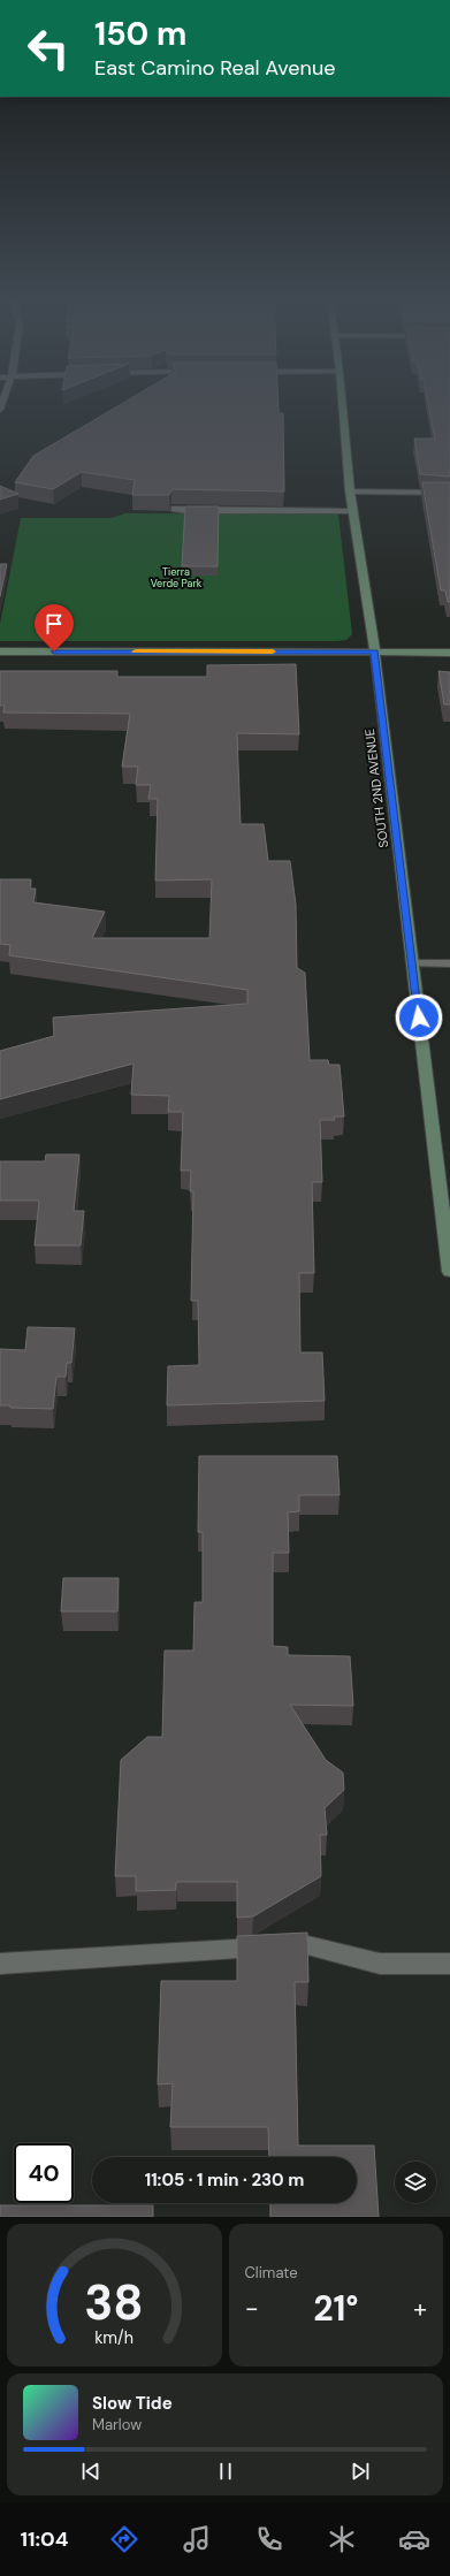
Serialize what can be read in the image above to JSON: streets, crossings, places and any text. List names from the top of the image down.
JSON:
{
  "streets": {
    "street": ["SOUTH 2ND AVENUE"]
  },
  "parks": ["Tierra Verde Park"],
  "page": {
    "turn": ["150 m", "East Camino Real Avenue"],
    "limit": "40",
    "trip": "11:05 · 1 min · 230 m",
    "tile": "Climate",
    "heat": ["−", "21°", "+"],
    "song": ["Slow Tide", "Marlow"],
    "tabs": "11:04",
    "gauge": ["38", "km/h"]
  }
}
